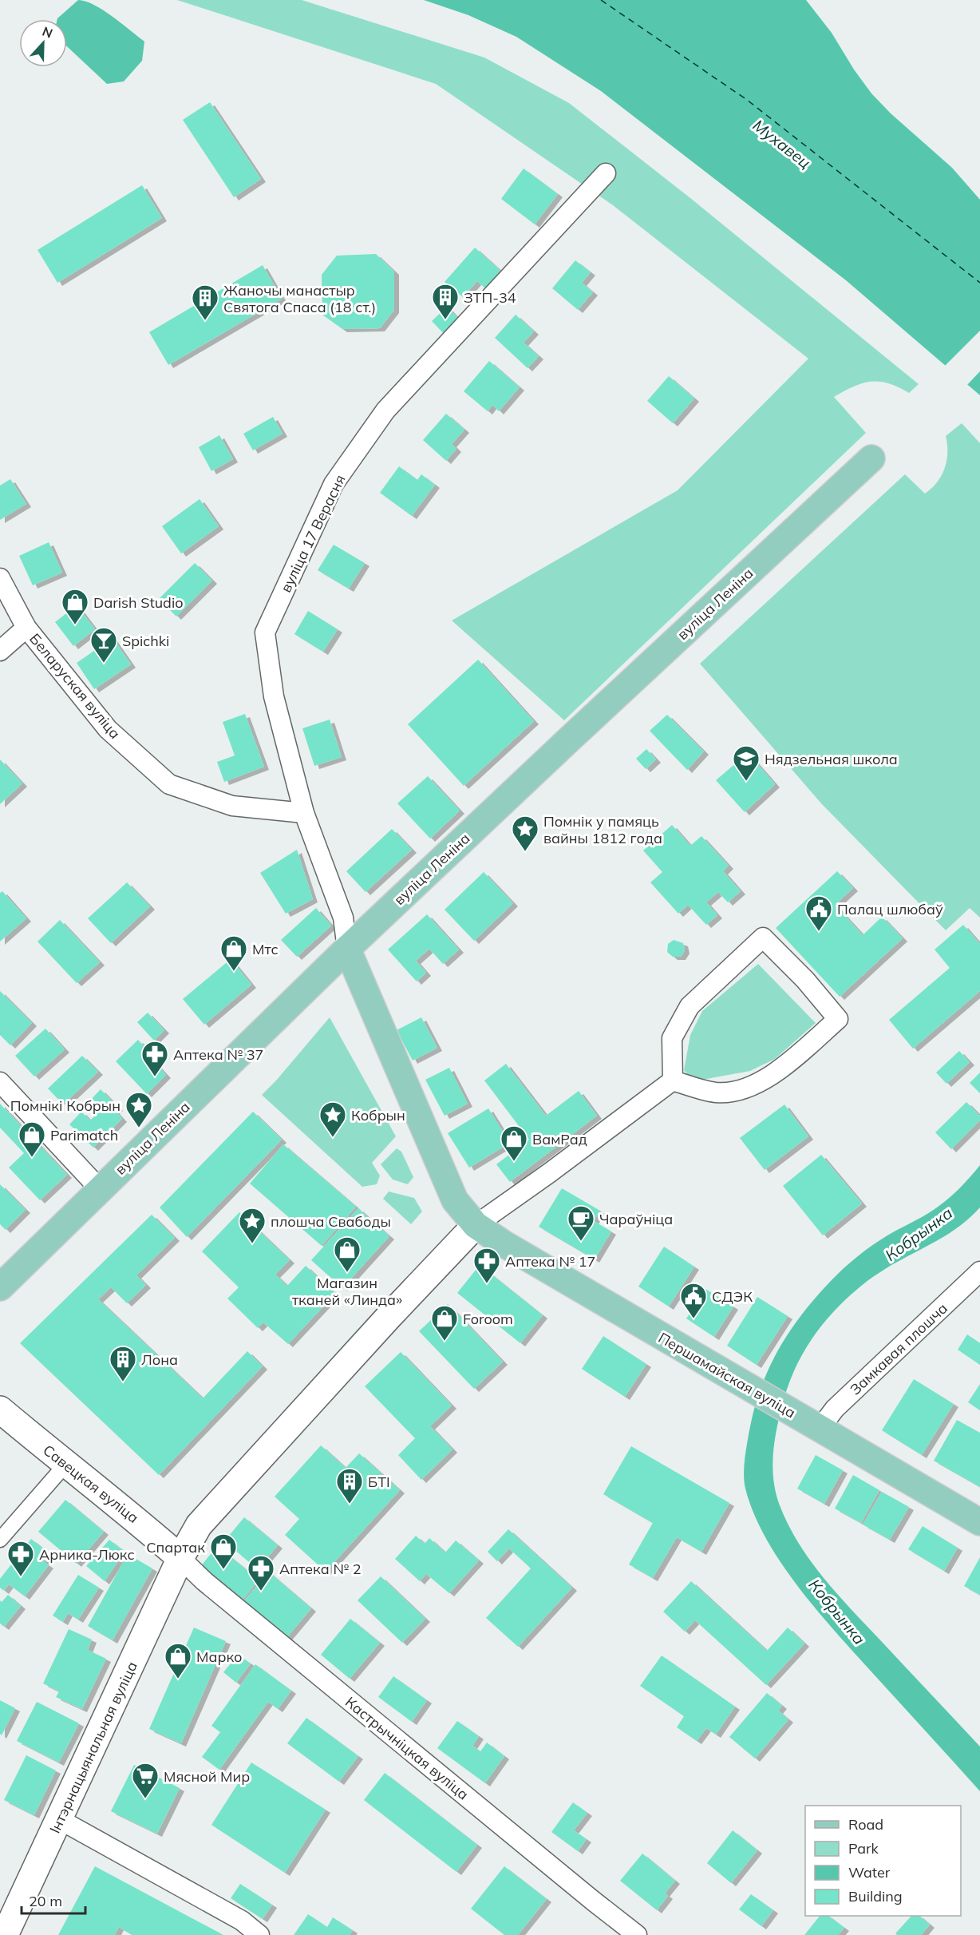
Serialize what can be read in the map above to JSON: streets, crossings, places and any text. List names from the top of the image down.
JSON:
{
  "streets": {
    "main road": [
      "вуліца Леніна",
      "Першамайская вуліца",
      "Савецкая вуліца",
      "Інтэрнацыянальная вуліца"
    ],
    "street": [
      "вуліца 17 Верасня",
      "Беларуская вуліца",
      "Замкавая плошча",
      "Кастрычніцкая вуліца"
    ]
  },
  "crossings": [
    ["вуліца 17 Верасня", "вуліца Леніна"],
    ["вуліца 17 Верасня", "Беларуская вуліца"],
    ["Замкавая плошча", "Першамайская вуліца"],
    ["Савецкая вуліца", "Інтэрнацыянальная вуліца"],
    ["Савецкая вуліца", "Кастрычніцкая вуліца"],
    ["Інтэрнацыянальная вуліца", "Кастрычніцкая вуліца"]
  ],
  "water": ["Мухавец", "Кобрынка"],
  "places": {
    "building": [
      "ЗТП-34",
      "Жаночы манастыр Святога Спаса (18 ст.)",
      "Лона",
      "БТІ"
    ],
    "shop": [
      "Darish Studio",
      "Мтс",
      "Parimatch",
      "ВамРад",
      "Магазин тканей «Линда»",
      "Foroom",
      "Спартак",
      "Марко"
    ],
    "bar": ["Spichki"],
    "school or university": ["Нядзельная школа"],
    "place": [
      "Помнік у памяць вайны 1812 года",
      "Помнікі Кобрын",
      "Кобрын",
      "плошча Свабоды"
    ],
    "public building": ["Палац шлюбаў", "СДЭК"],
    "pharmacy": [
      "Аптека № 37",
      "Аптека № 17",
      "Арника-Люкс",
      "Аптека № 2"
    ],
    "cafe": ["Чараўніца"],
    "supermarket": ["Мясной Мир"]
  },
  "legend": [
    "Road",
    "Park",
    "Water",
    "Building"
  ],
  "scale_bar": "20 m",
  "north": "top"
}
